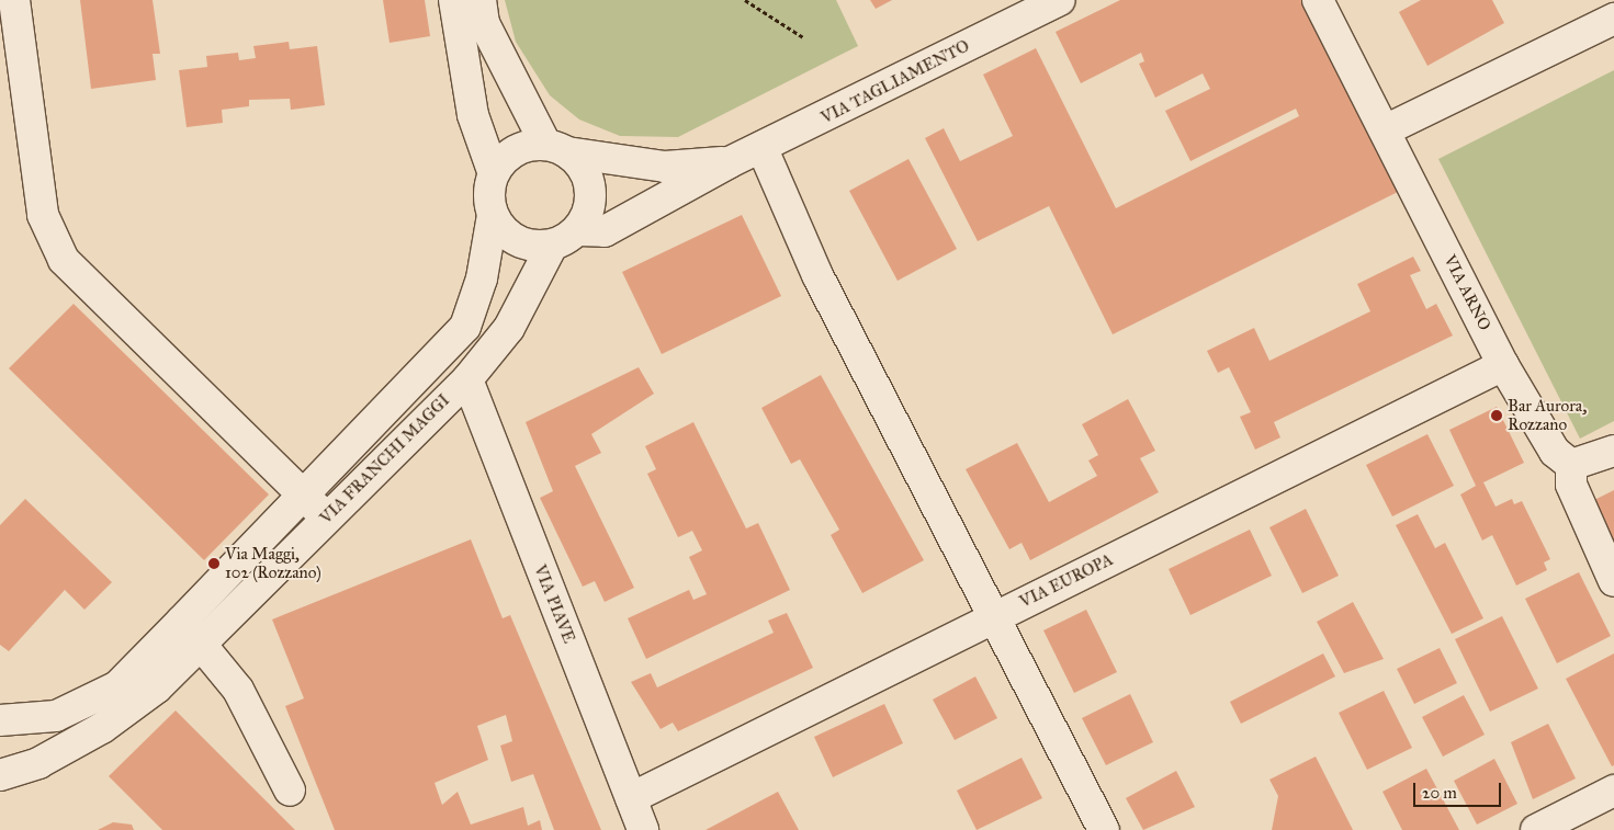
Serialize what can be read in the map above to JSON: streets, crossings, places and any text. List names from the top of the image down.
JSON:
{
  "streets": {
    "street": [
      "VIA TAGLIAMENTO",
      "VIA ARNO",
      "VIA FRANCHI MAGGI",
      "VIA EUROPA",
      "VIA PIAVE"
    ]
  },
  "crossings": [
    ["VIA TAGLIAMENTO", "VIA FRANCHI MAGGI"],
    ["VIA ARNO", "VIA EUROPA"],
    ["VIA FRANCHI MAGGI", "VIA PIAVE"],
    ["VIA EUROPA", "VIA PIAVE"]
  ],
  "places": ["Bar Aurora, Rozzano", "Via Maggi, 102 (Rozzano)"],
  "scale_bar": "20 m"
}
